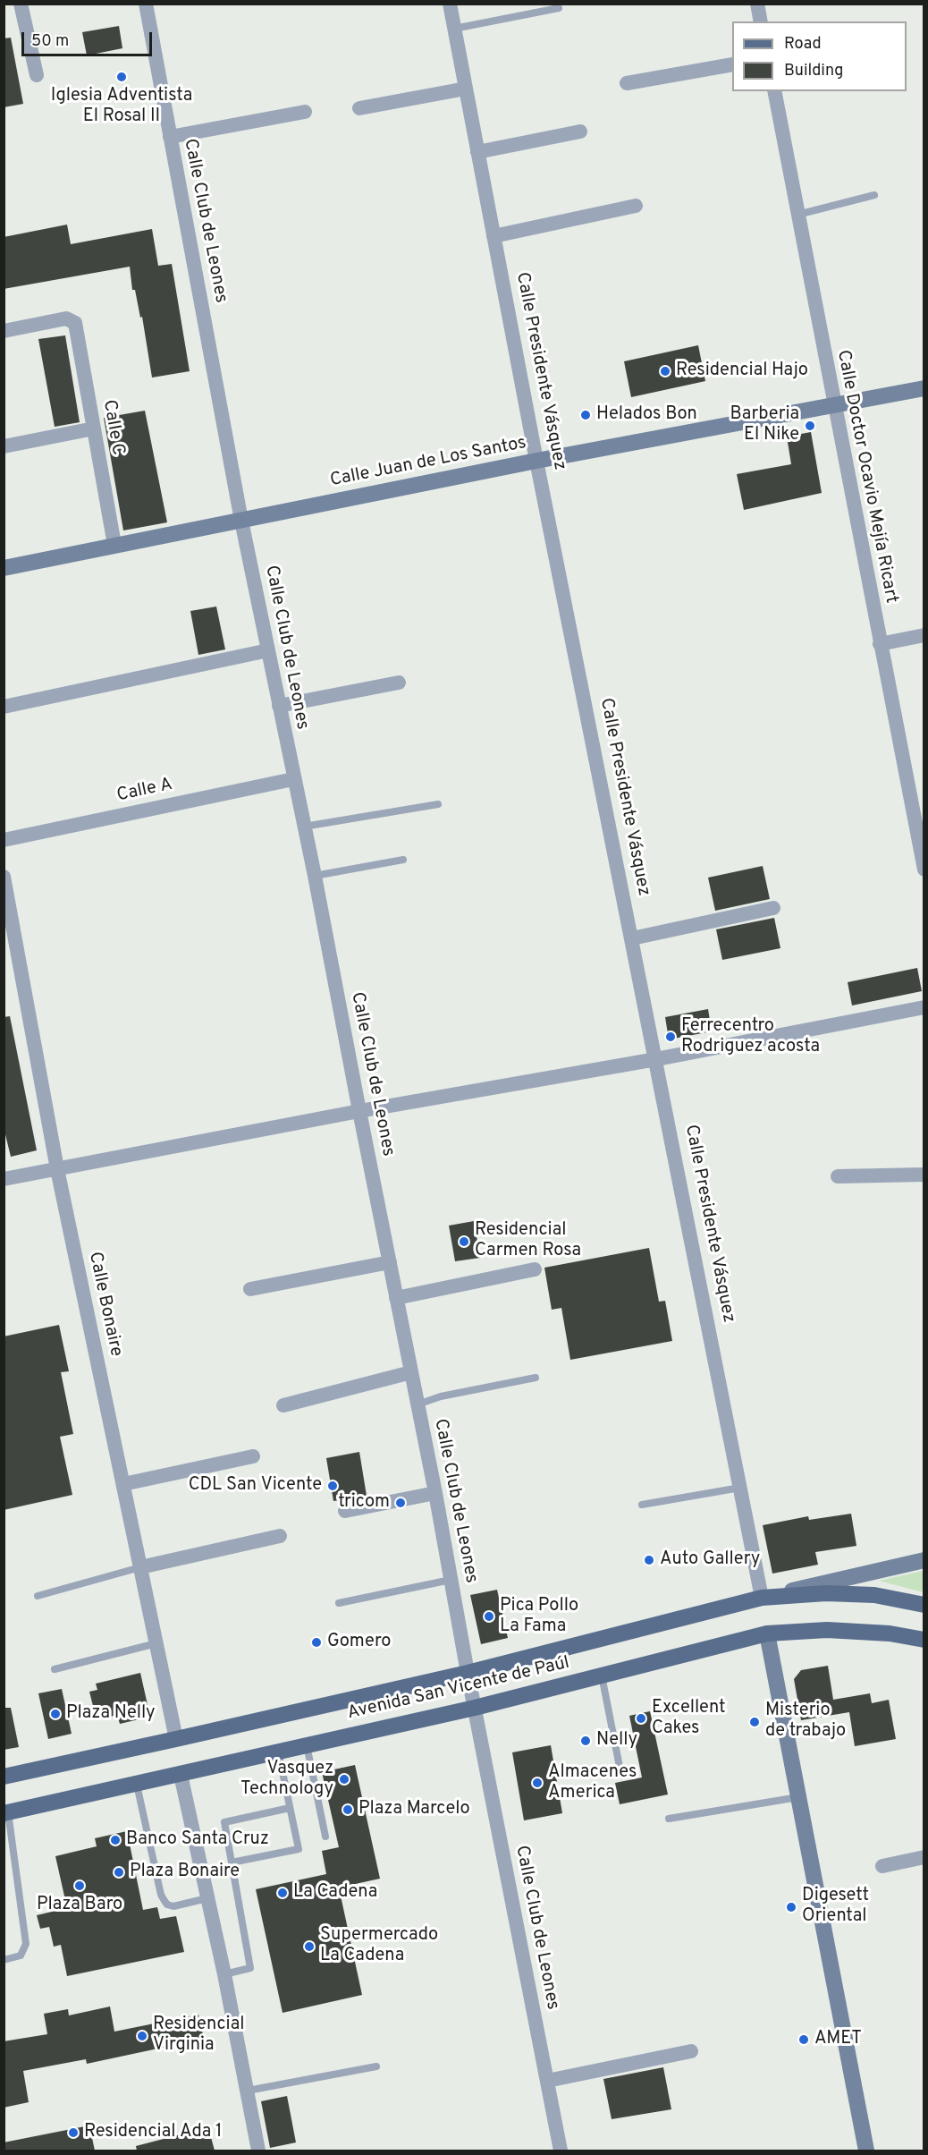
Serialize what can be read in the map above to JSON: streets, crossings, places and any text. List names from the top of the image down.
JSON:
{
  "streets": {
    "main road": ["Avenida San Vicente de Paúl"],
    "street": [
      "Calle Club de Leones",
      "Calle Presidente Vásquez",
      "Calle C",
      "Calle Juan de Los Santos",
      "Calle Doctor Ocavio Mejía Ricart",
      "Calle A",
      "Calle Bonaire"
    ]
  },
  "crossings": [
    ["Calle Club de Leones", "Calle Juan de Los Santos"],
    ["Calle Club de Leones", "Calle A"],
    ["Calle Club de Leones", "Avenida San Vicente de Paúl"],
    ["Calle Presidente Vásquez", "Calle Juan de Los Santos"],
    ["Calle Presidente Vásquez", "Avenida San Vicente de Paúl"],
    ["Calle C", "Calle Juan de Los Santos"],
    ["Calle Juan de Los Santos", "Calle Doctor Ocavio Mejía Ricart"],
    ["Calle Bonaire", "Avenida San Vicente de Paúl"]
  ],
  "places": [
    "Iglesia Adventista El Rosal II",
    "Residencial Hajo",
    "Helados Bon",
    "Barberia El Nike",
    "Ferrecentro Rodriguez acosta",
    "Residencial Carmen Rosa",
    "CDL San Vicente",
    "tricom",
    "Auto Gallery",
    "Pica Pollo La Fama",
    "Gomero",
    "Plaza Nelly",
    "Excellent Cakes",
    "Misterio de trabajo",
    "Nelly",
    "Vasquez Technology",
    "Almacenes America",
    "Plaza Marcelo",
    "Banco Santa Cruz",
    "Plaza Bonaire",
    "Plaza Baro",
    "La Cadena",
    "Digesett Oriental",
    "Supermercado La Cadena",
    "Residencial Virginia",
    "AMET",
    "Residencial Ada 1"
  ],
  "legend": ["Road", "Building"],
  "scale_bar": "50 m"
}
